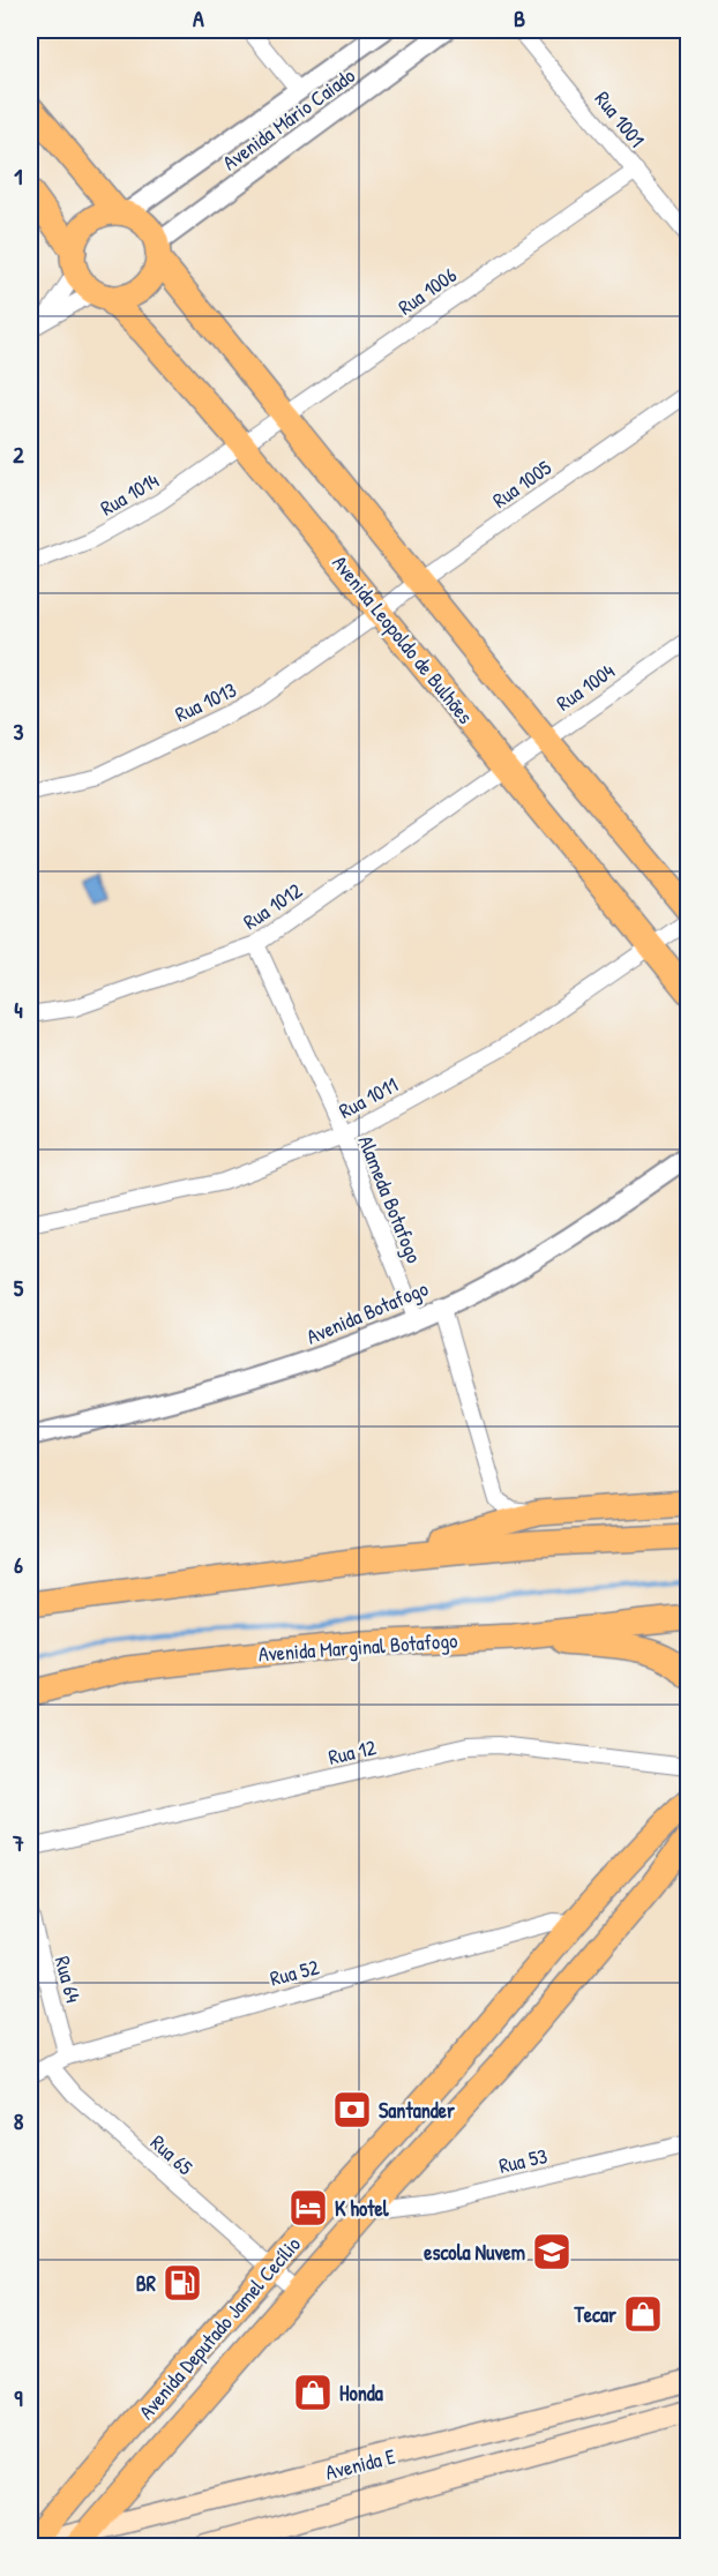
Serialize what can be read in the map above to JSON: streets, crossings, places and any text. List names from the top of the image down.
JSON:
{
  "streets": {
    "main road": [
      "Avenida Leopoldo de Bulhões",
      "Avenida Marginal Botafogo",
      "Avenida Deputado Jamel Cecílio",
      "Avenida E"
    ],
    "street": [
      "Avenida Mário Caiado",
      "Rua 1001",
      "Rua 1006",
      "Rua 1005",
      "Rua 1014",
      "Rua 1004",
      "Rua 1013",
      "Rua 1012",
      "Rua 1011",
      "Alameda Botafogo",
      "Avenida Botafogo",
      "Rua 12",
      "Rua 52",
      "Rua 64",
      "Rua 65",
      "Rua 53"
    ]
  },
  "crossings": [
    ["Avenida Mário Caiado", "Avenida Leopoldo de Bulhões"],
    ["Rua 1001", "Rua 1006"],
    ["Rua 1006", "Rua 1014"],
    ["Rua 1006", "Avenida Leopoldo de Bulhões"],
    ["Rua 1005", "Avenida Leopoldo de Bulhões"],
    ["Rua 1005", "Rua 1013"],
    ["Rua 1014", "Avenida Leopoldo de Bulhões"],
    ["Avenida Leopoldo de Bulhões", "Rua 1004"],
    ["Avenida Leopoldo de Bulhões", "Rua 1013"],
    ["Avenida Leopoldo de Bulhões", "Rua 1012"],
    ["Avenida Leopoldo de Bulhões", "Rua 1011"],
    ["Rua 1004", "Rua 1012"],
    ["Rua 1012", "Alameda Botafogo"],
    ["Rua 1011", "Alameda Botafogo"],
    ["Alameda Botafogo", "Avenida Botafogo"],
    ["Rua 52", "Rua 64"],
    ["Rua 52", "Rua 65"],
    ["Rua 52", "Avenida Deputado Jamel Cecílio"],
    ["Rua 65", "Avenida Deputado Jamel Cecílio"],
    ["Rua 53", "Avenida Deputado Jamel Cecílio"],
    ["Avenida Deputado Jamel Cecílio", "Avenida E"]
  ],
  "places": {
    "bank": ["Santander"],
    "hotel": ["K hotel"],
    "school or university": ["escola Nuvem"],
    "fuel station": ["BR"],
    "shop": ["Tecar", "Honda"]
  },
  "grid": {
    "columns": ["A", "B"],
    "rows": [
      "1",
      "2",
      "3",
      "4",
      "5",
      "6",
      "7",
      "8",
      "9"
    ]
  }
}
